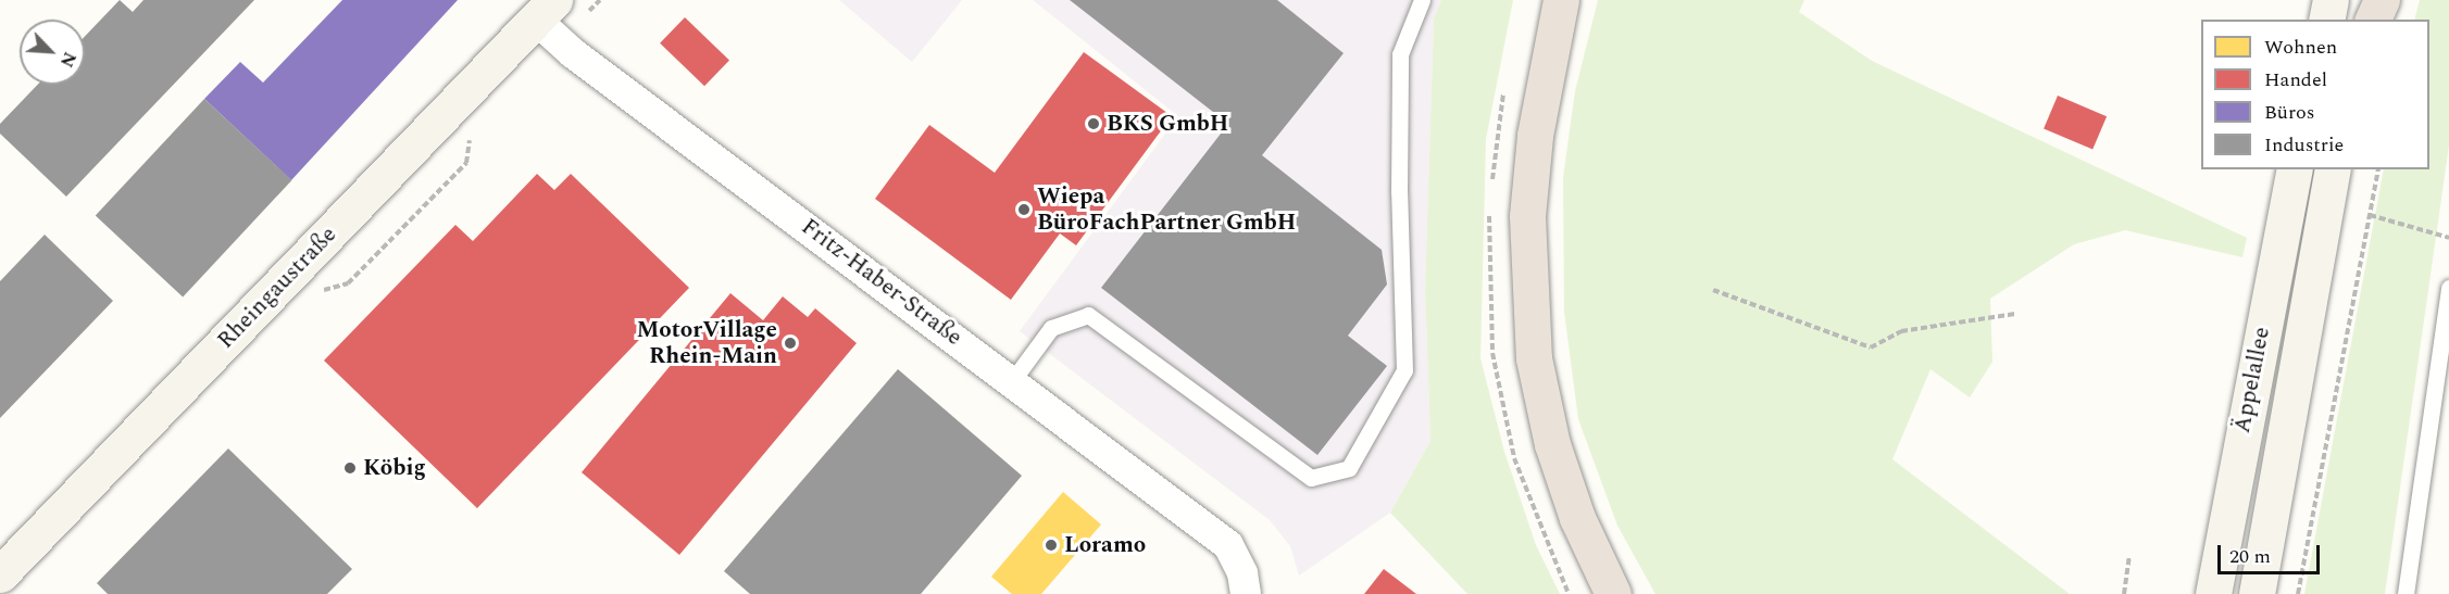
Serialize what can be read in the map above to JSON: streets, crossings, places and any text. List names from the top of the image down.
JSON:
{
  "streets": {
    "main road": ["Rheingaustraße", "Äppelallee"],
    "street": ["Fritz-Haber-Straße"]
  },
  "crossings": [
    ["Fritz-Haber-Straße", "Rheingaustraße"]
  ],
  "places": [
    "BKS GmbH",
    "Wiepa BüroFachPartner GmbH",
    "MotorVillage Rhein-Main",
    "Köbig",
    "Loramo"
  ],
  "legend": [
    "Wohnen",
    "Handel",
    "Büros",
    "Industrie"
  ],
  "scale_bar": "20 m",
  "north": "bottom right"
}
